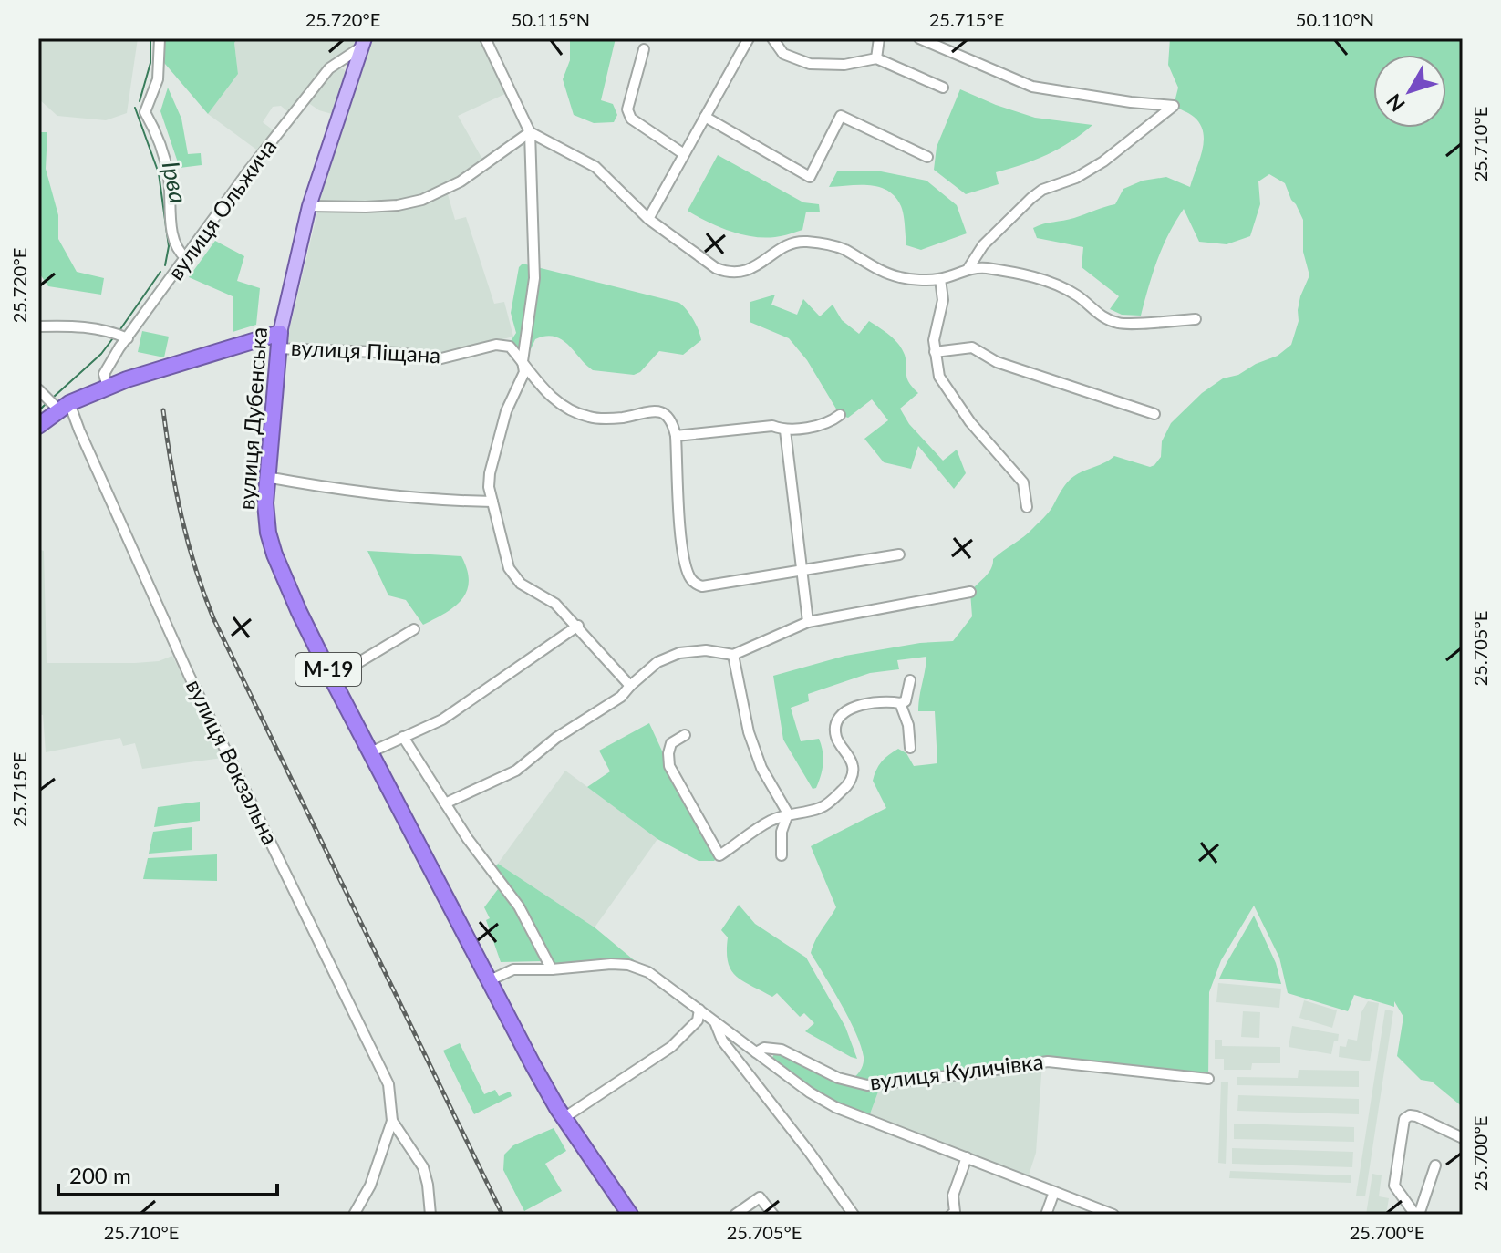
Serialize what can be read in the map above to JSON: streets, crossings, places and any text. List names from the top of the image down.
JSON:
{
  "streets": {
    "highway": ["вулиця Дубенська", "М-19"],
    "street": [
      "вулиця Ольжича",
      "вулиця Піщана",
      "вулиця Вокзальна",
      "вулиця Куличівка"
    ]
  },
  "crossings": [
    ["вулиця Ольжича", "вулиця Дубенська"],
    ["вулиця Піщана", "вулиця Дубенська"],
    ["вулиця Дубенська", "М-19"]
  ],
  "water": ["Ірва"],
  "scale_bar": "200 m",
  "north": "bottom left",
  "coordinates": [
    "25.720°E",
    "50.115°N",
    "25.715°E",
    "50.110°N",
    "25.710°E",
    "25.705°E",
    "25.700°E"
  ]
}
